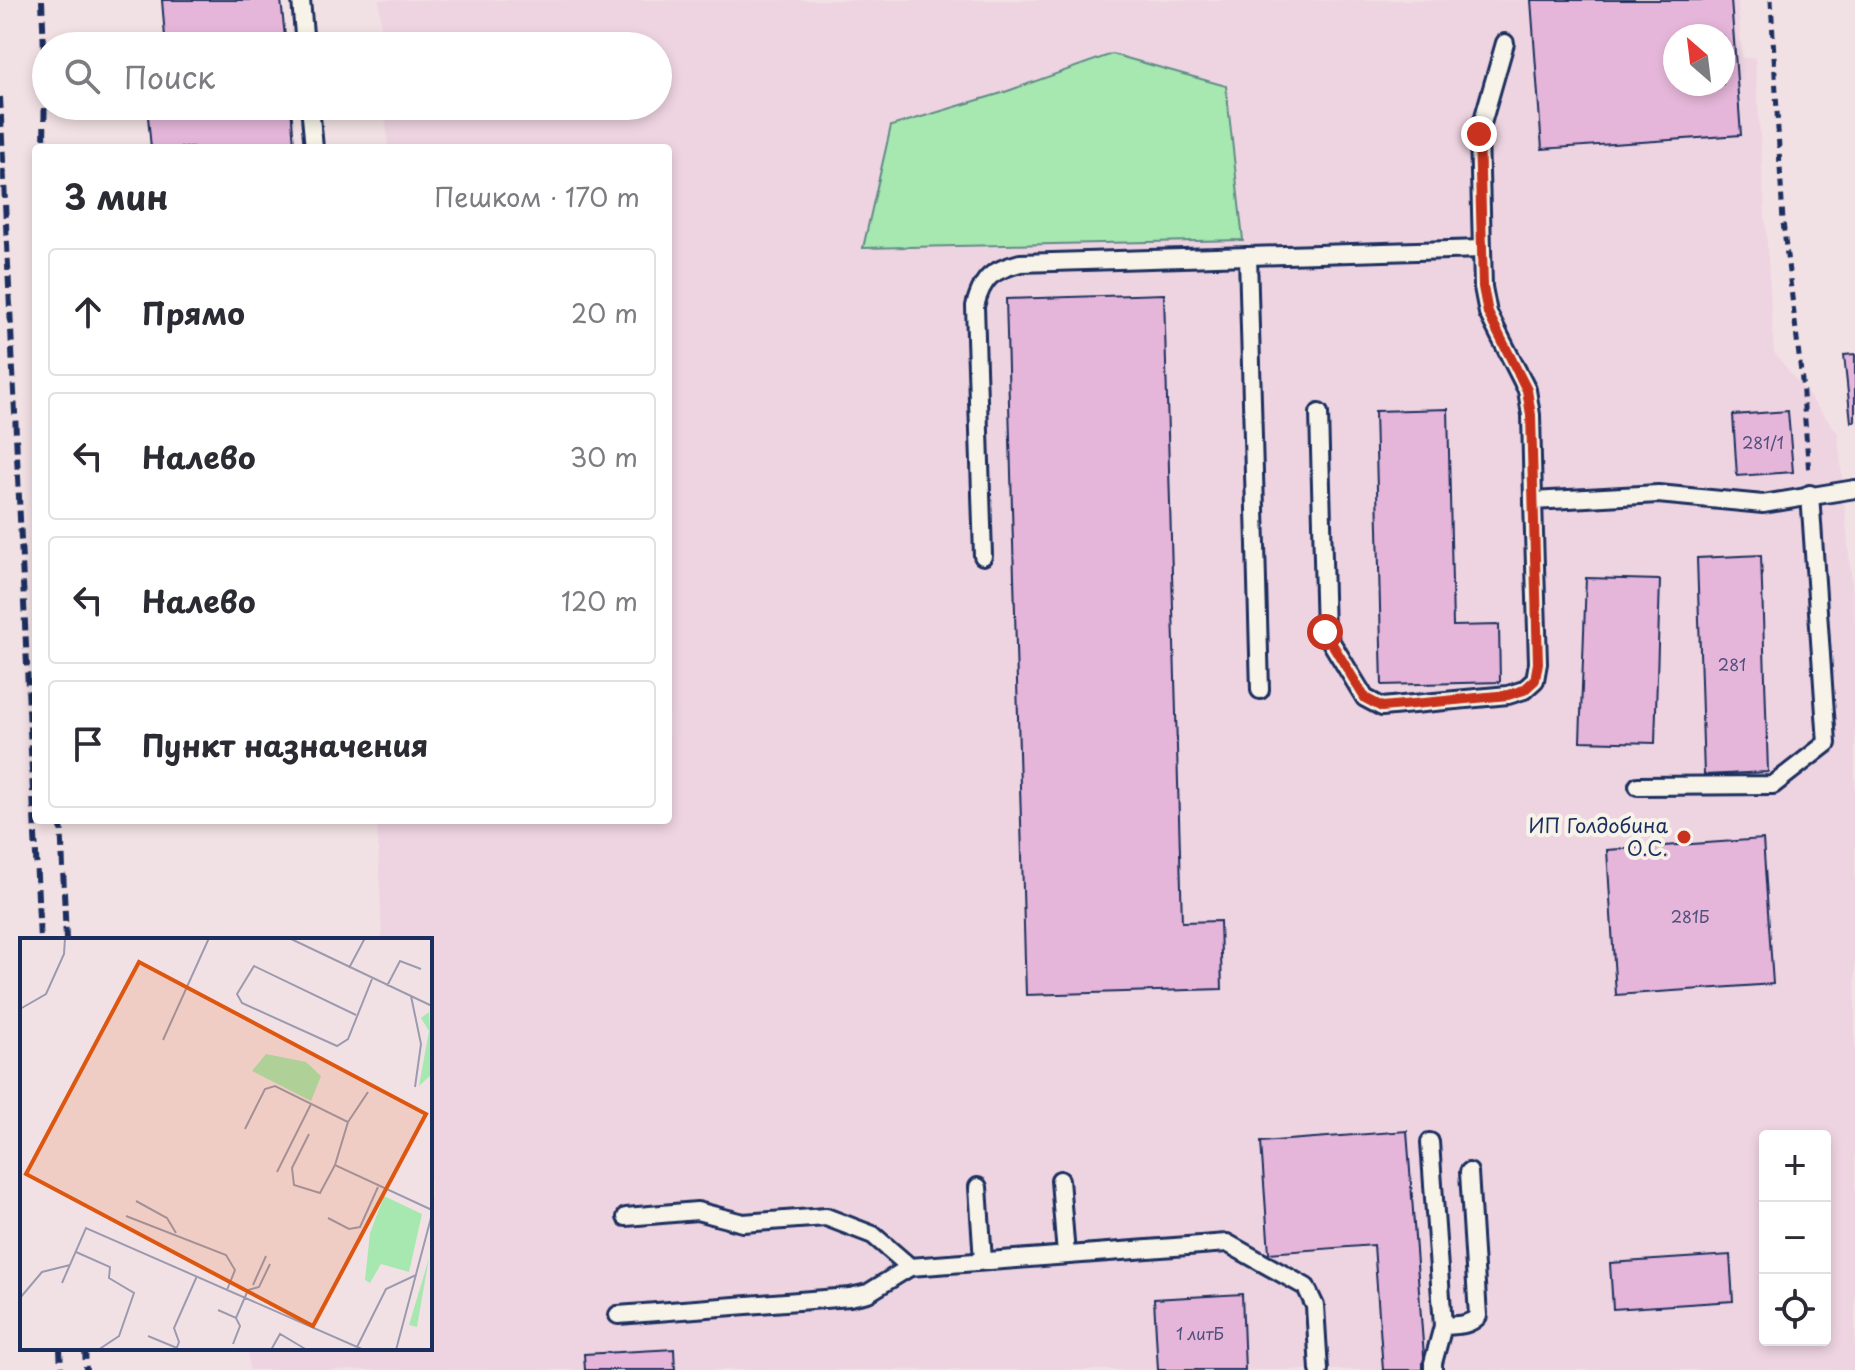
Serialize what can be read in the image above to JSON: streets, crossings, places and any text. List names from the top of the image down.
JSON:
{
  "places": ["ИП Голдобина О.С."],
  "house_numbers": [
    "281/1",
    "281",
    "281Б",
    "1 литБ"
  ],
  "north": "top left",
  "page": {
    "search": "Поиск",
    "heading": ["3 мин", "Пешком · 170 m"],
    "list": [
      ["Прямо", "20 m"],
      ["Налево", "30 m"],
      ["Налево", "120 m"],
      "Пункт назначения"
    ],
    "map_buttons": ["+", "−"]
  }
}
